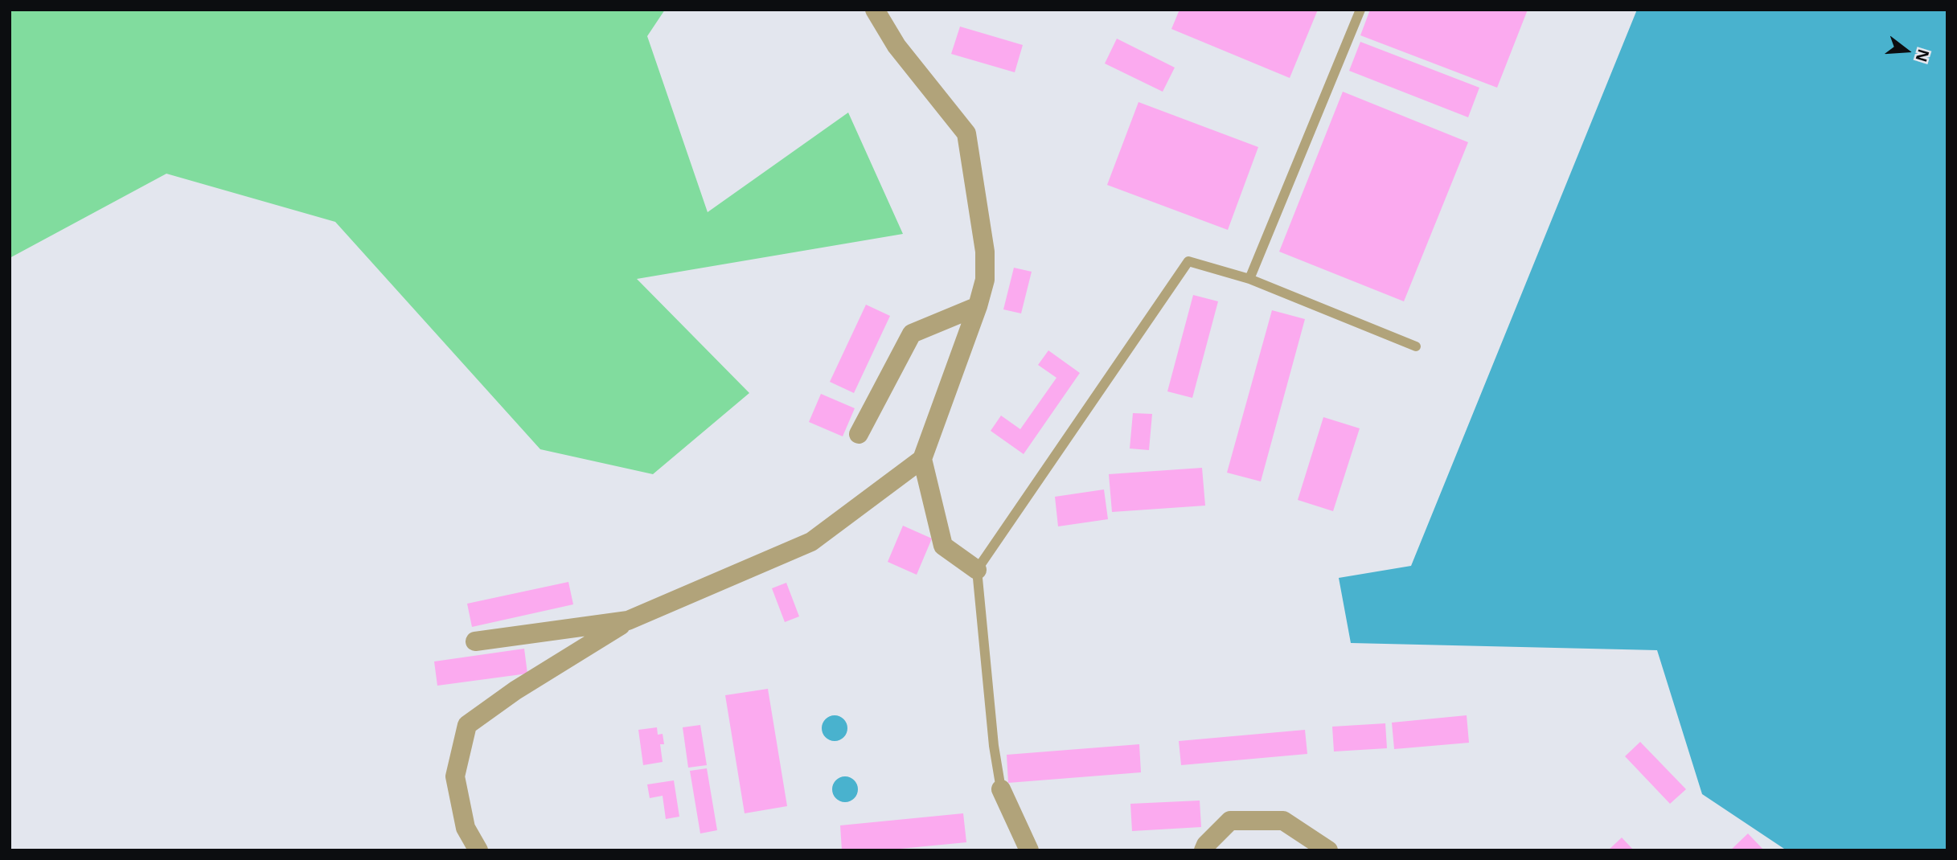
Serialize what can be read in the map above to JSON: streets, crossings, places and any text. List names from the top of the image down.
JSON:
{
  "north": "right"
}
